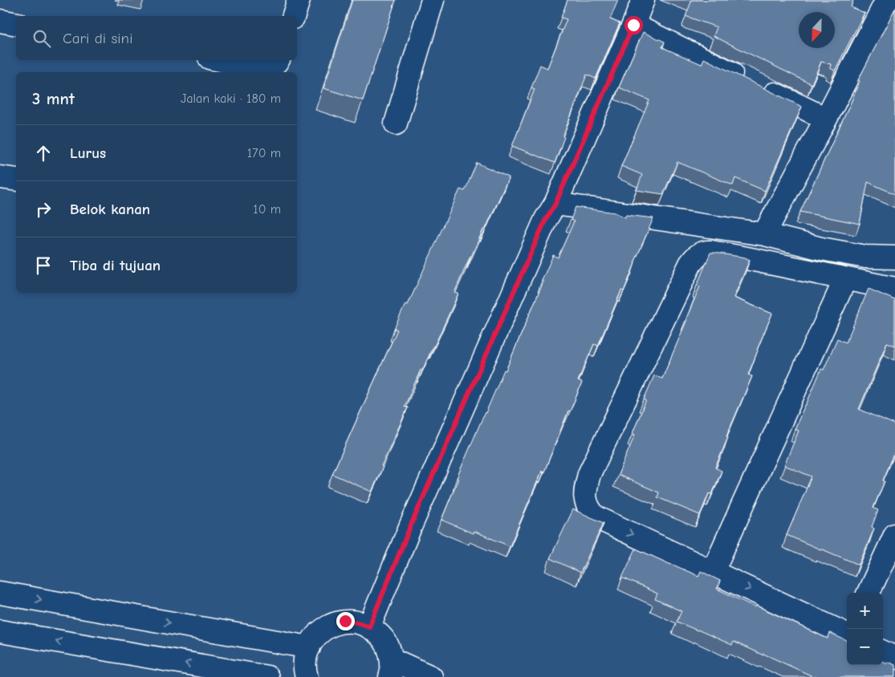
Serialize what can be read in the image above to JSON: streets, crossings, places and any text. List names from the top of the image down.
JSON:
{
  "north": "bottom",
  "page": {
    "search": "Cari di sini",
    "heading": ["3 mnt", "Jalan kaki · 180 m"],
    "list": [
      ["Lurus", "170 m"],
      ["Belok kanan", "10 m"],
      "Tiba di tujuan"
    ],
    "map_buttons": ["+", "−"]
  }
}
